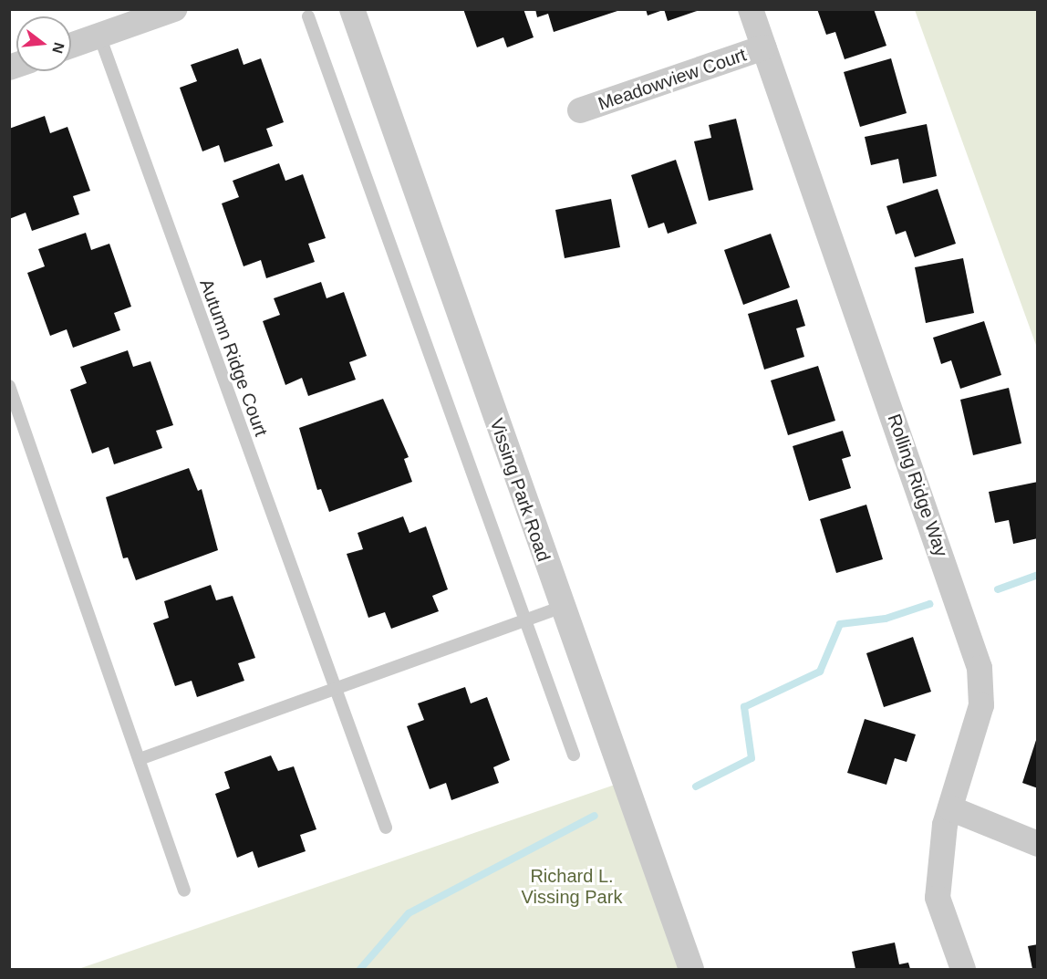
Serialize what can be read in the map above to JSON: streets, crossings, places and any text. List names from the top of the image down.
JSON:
{
  "streets": {
    "street": ["Meadowview Court", "Rolling Ridge Way", "Vissing Park Road"],
    "lane": ["Autumn Ridge Court"]
  },
  "crossings": [
    ["Meadowview Court", "Rolling Ridge Way"]
  ],
  "parks": ["Richard L. Vissing Park"],
  "north": "right"
}
